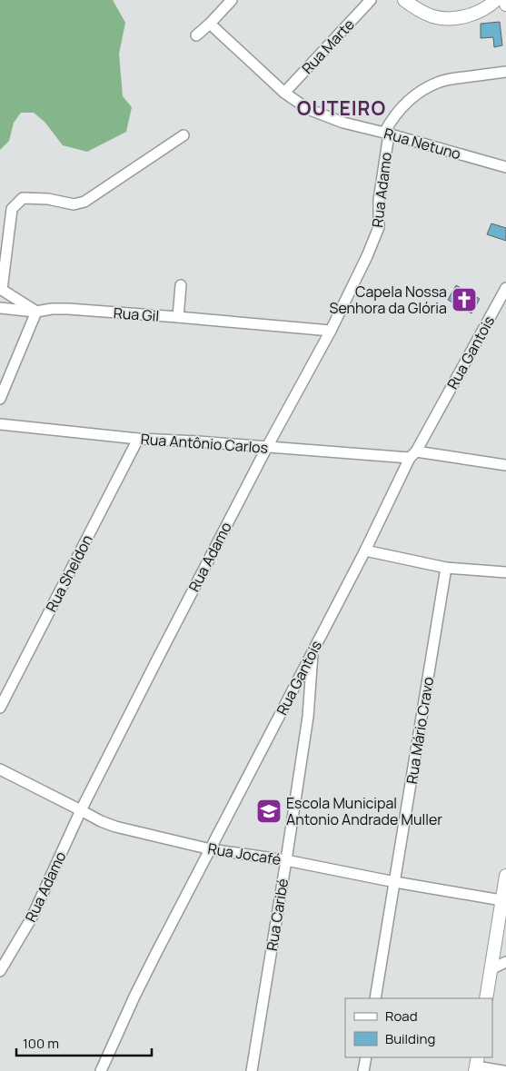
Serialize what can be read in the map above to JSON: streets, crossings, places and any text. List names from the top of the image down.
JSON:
{
  "streets": {
    "street": [
      "Rua Marte",
      "Rua Netuno",
      "Rua Adamo",
      "Rua Gil",
      "Rua Gantois",
      "Rua Antônio Carlos",
      "Rua Sheldon",
      "Rua Mário Cravo",
      "Rua Jocafé",
      "Rua Caribé"
    ]
  },
  "crossings": [
    ["Rua Marte", "Rua Netuno"],
    ["Rua Netuno", "Rua Adamo"],
    ["Rua Adamo", "Rua Gil"],
    ["Rua Adamo", "Rua Antônio Carlos"],
    ["Rua Adamo", "Rua Jocafé"],
    ["Rua Gantois", "Rua Antônio Carlos"],
    ["Rua Gantois", "Rua Jocafé"],
    ["Rua Gantois", "Rua Caribé"],
    ["Rua Antônio Carlos", "Rua Sheldon"],
    ["Rua Mário Cravo", "Rua Jocafé"],
    ["Rua Jocafé", "Rua Caribé"]
  ],
  "districts": ["OUTEIRO"],
  "places": {
    "church": ["Capela Nossa Senhora da Glória"],
    "school or university": ["Escola Municipal Antonio Andrade Muller"]
  },
  "legend": ["Road", "Building"],
  "scale_bar": "100 m"
}
